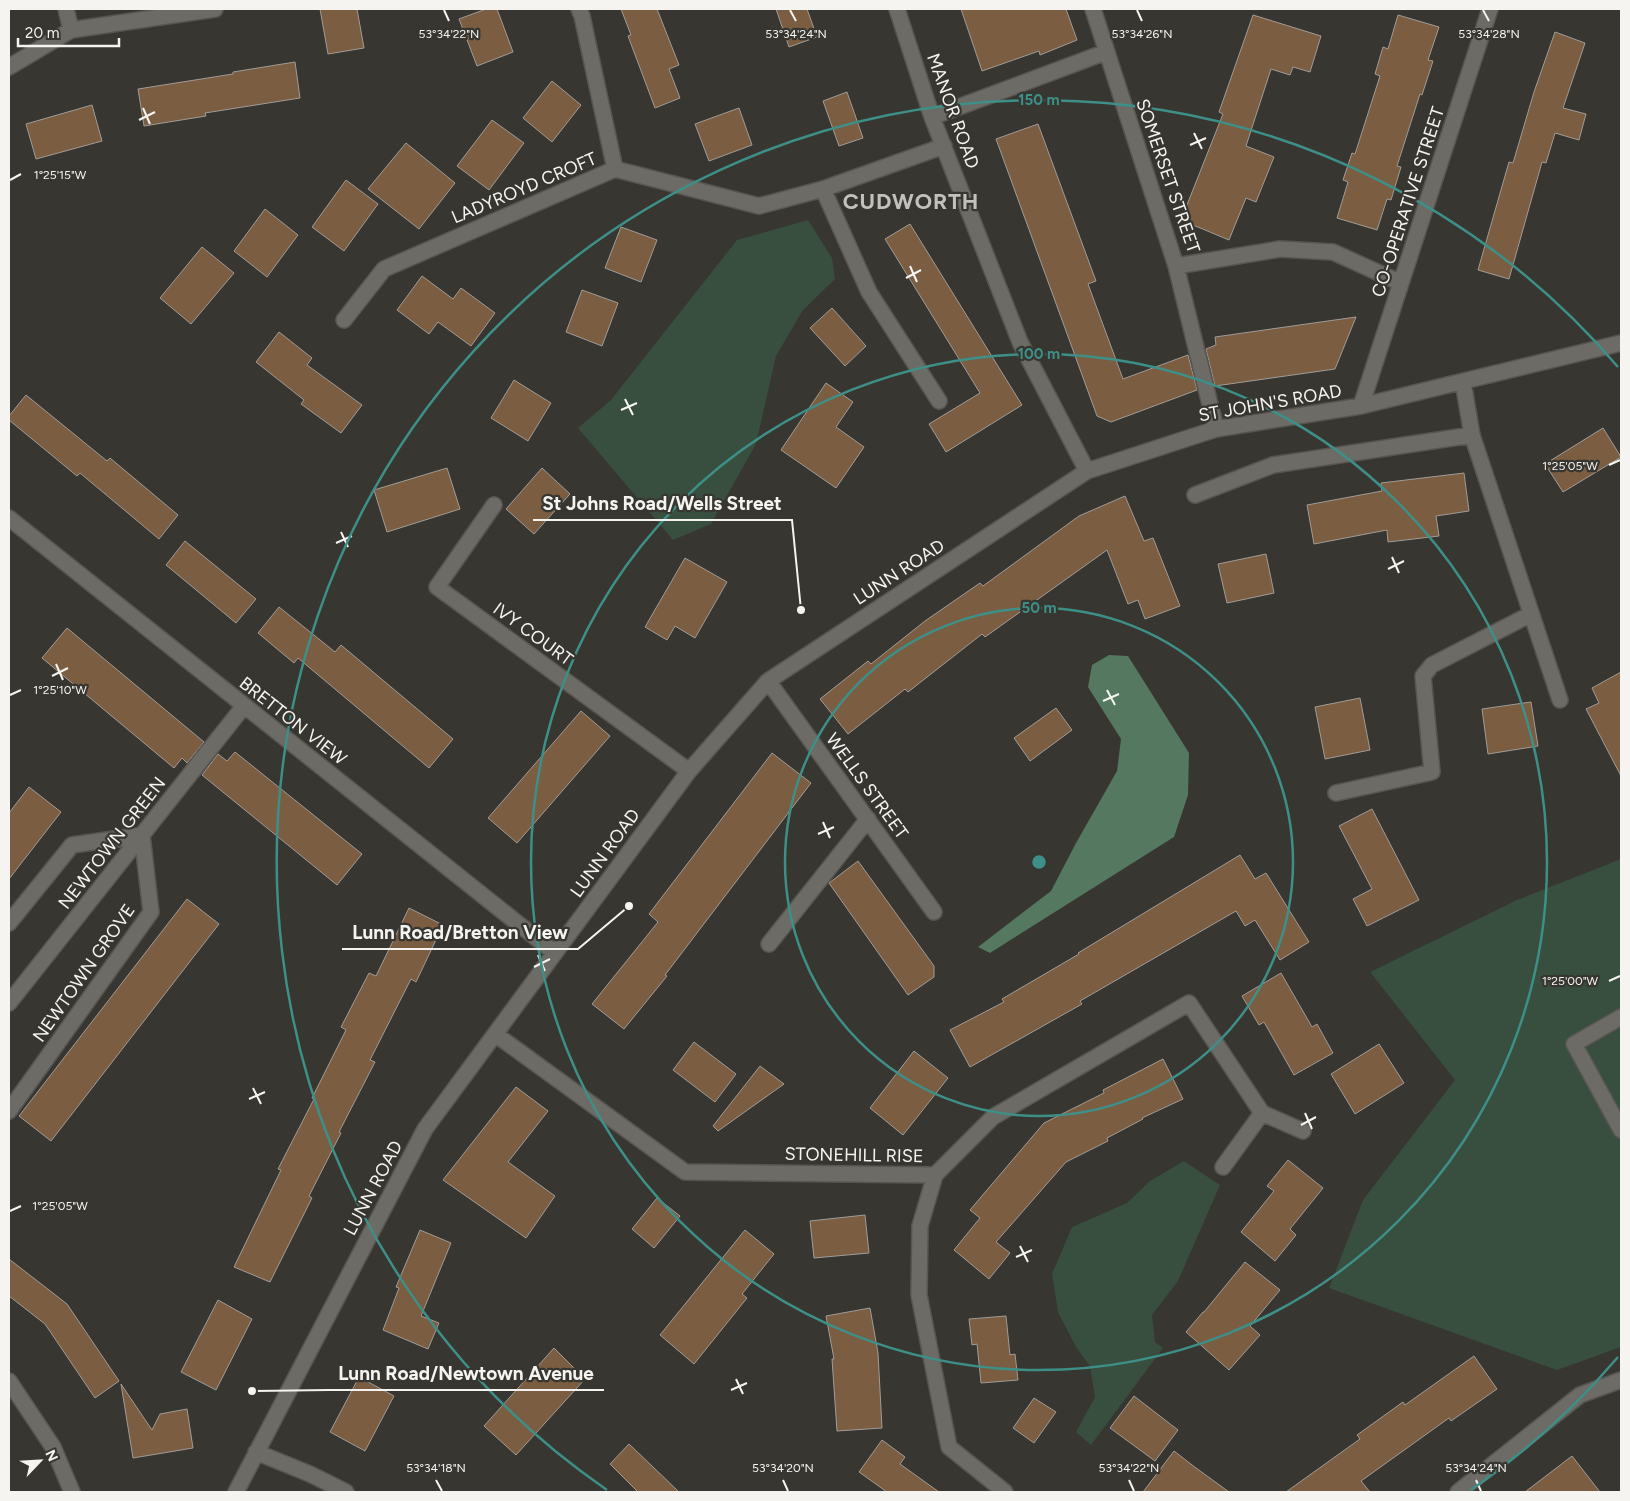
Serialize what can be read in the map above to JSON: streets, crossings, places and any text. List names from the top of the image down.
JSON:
{
  "streets": {
    "street": [
      "MANOR ROAD",
      "SOMERSET STREET",
      "LADYROYD CROFT",
      "CO-OPERATIVE STREET",
      "ST JOHN'S ROAD",
      "LUNN ROAD",
      "IVY COURT",
      "BRETTON VIEW",
      "WELLS STREET",
      "NEWTOWN GREEN",
      "NEWTOWN GROVE",
      "STONEHILL RISE"
    ]
  },
  "crossings": [
    ["MANOR ROAD", "LADYROYD CROFT"],
    ["MANOR ROAD", "ST JOHN'S ROAD"],
    ["MANOR ROAD", "LUNN ROAD"],
    ["SOMERSET STREET", "CO-OPERATIVE STREET"],
    ["CO-OPERATIVE STREET", "ST JOHN'S ROAD"],
    ["ST JOHN'S ROAD", "LUNN ROAD"],
    ["LUNN ROAD", "IVY COURT"],
    ["LUNN ROAD", "BRETTON VIEW"],
    ["LUNN ROAD", "WELLS STREET"],
    ["LUNN ROAD", "STONEHILL RISE"],
    ["BRETTON VIEW", "NEWTOWN GREEN"],
    ["NEWTOWN GREEN", "NEWTOWN GROVE"]
  ],
  "districts": ["CUDWORTH"],
  "places": ["St Johns Road/Wells Street", "Lunn Road/Bretton View", "Lunn Road/Newtown Avenue"],
  "scale_bar": "20 m",
  "north": "top right",
  "coordinates": [
    "53°34'22\"N",
    "53°34'24\"N",
    "53°34'26\"N",
    "53°34'28\"N",
    "1°25'15\"W",
    "1°25'05\"W",
    "1°25'10\"W",
    "1°25'00\"W",
    "53°34'18\"N",
    "53°34'20\"N"
  ],
  "rings": ["150 m", "100 m", "50 m"]
}
